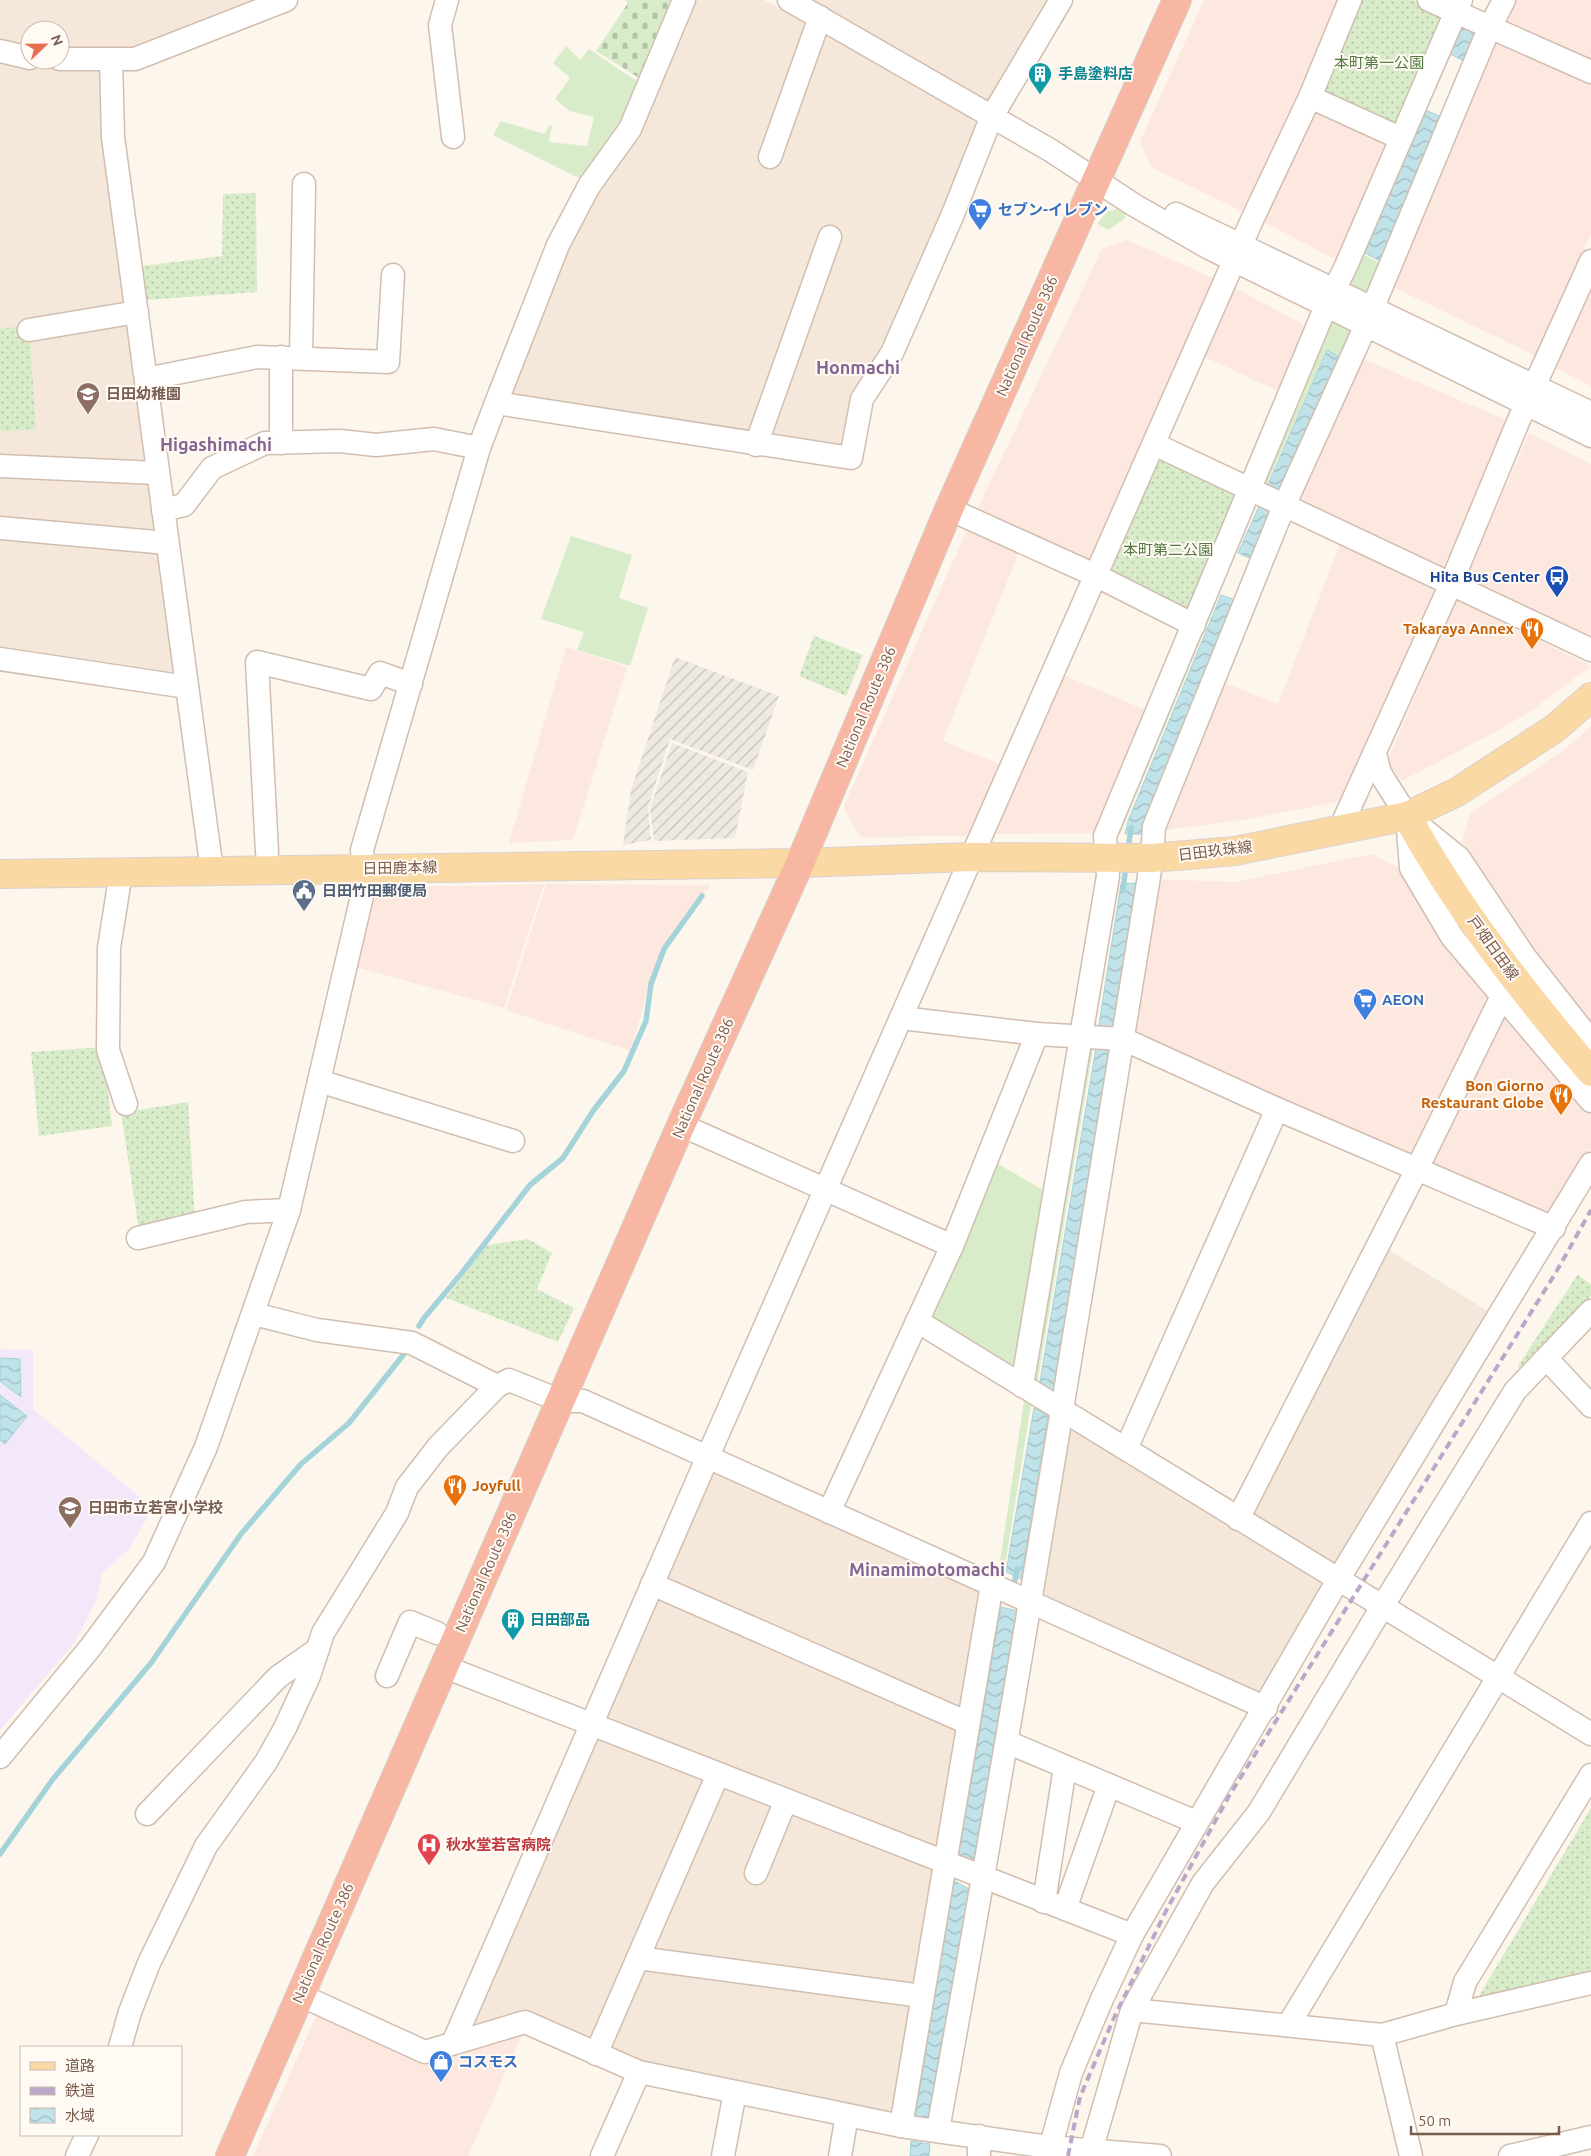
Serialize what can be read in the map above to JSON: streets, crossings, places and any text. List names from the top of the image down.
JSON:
{
  "streets": {
    "highway": ["National Route 386"],
    "main road": ["日田玖珠線", "日田鹿本線", "戸畑日田線"]
  },
  "crossings": [
    ["National Route 386", "日田玖珠線"],
    ["National Route 386", "日田鹿本線"],
    ["日田玖珠線", "日田鹿本線"],
    ["日田玖珠線", "戸畑日田線"]
  ],
  "districts": ["Honmachi", "Higashimachi", "Minamimotomachi"],
  "parks": ["本町第一公園", "本町第二公園"],
  "places": {
    "building": ["手島塗料店", "日田部品"],
    "supermarket": ["セブン-イレブン", "AEON"],
    "school or university": ["日田幼稚園", "日田市立若宮小学校"],
    "bus stop": ["Hita Bus Center"],
    "restaurant": ["Takaraya Annex", "Bon Giorno Restaurant Globe", "Joyfull"],
    "public building": ["日田竹田郵便局"],
    "hospital": ["秋水堂若宮病院"],
    "shop": ["コスモス"]
  },
  "legend": ["道路", "鉄道", "水域"],
  "scale_bar": "50 m",
  "north": "right"
}
